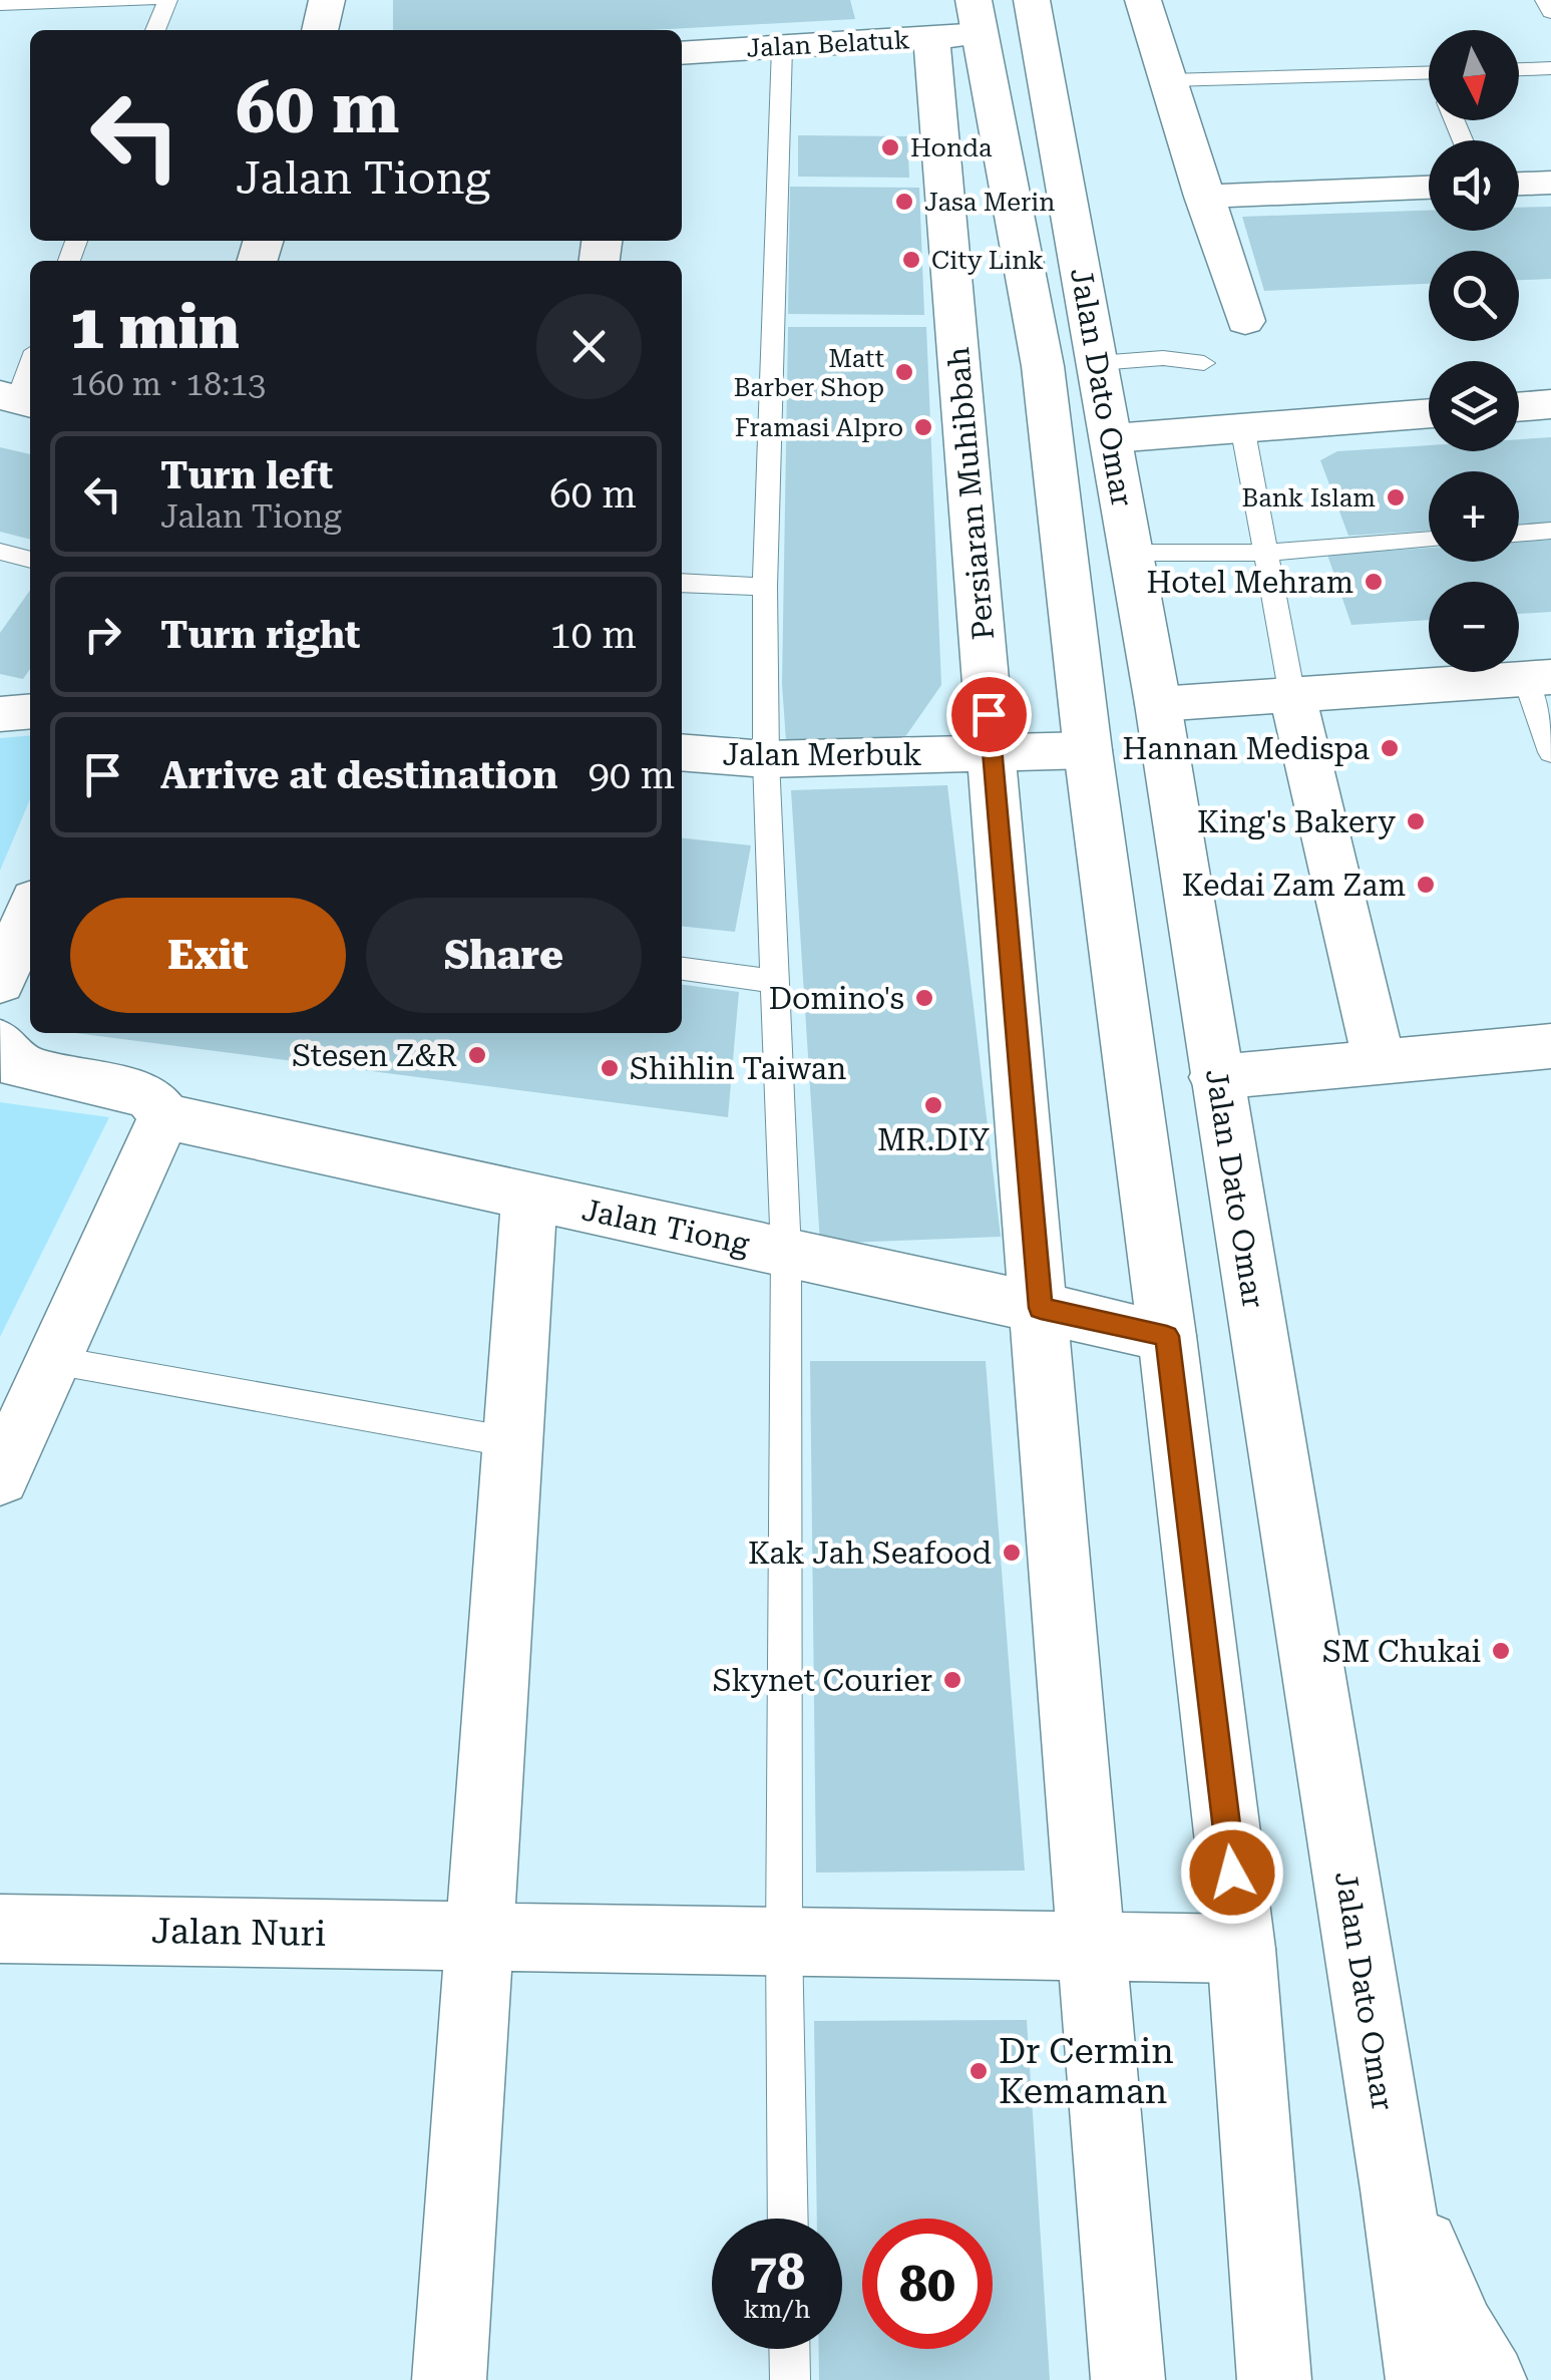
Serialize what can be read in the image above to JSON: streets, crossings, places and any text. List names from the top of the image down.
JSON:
{
  "streets": {
    "main road": [
      "Jalan Belatuk",
      "Jalan Dato Omar",
      "Persiaran Muhibbah",
      "Jalan Merbuk",
      "Jalan Tiong",
      "Jalan Nuri"
    ]
  },
  "crossings": [
    ["Jalan Belatuk", "Jalan Dato Omar"],
    ["Jalan Belatuk", "Persiaran Muhibbah"],
    ["Jalan Dato Omar", "Persiaran Muhibbah"],
    ["Jalan Dato Omar", "Jalan Merbuk"],
    ["Jalan Dato Omar", "Jalan Tiong"],
    ["Jalan Dato Omar", "Jalan Nuri"],
    ["Persiaran Muhibbah", "Jalan Merbuk"],
    ["Persiaran Muhibbah", "Jalan Tiong"],
    ["Persiaran Muhibbah", "Jalan Nuri"]
  ],
  "places": [
    "Honda",
    "Jasa Merin",
    "City Link",
    "Matt Barber Shop",
    "Framasi Alpro",
    "Bank Islam",
    "Hotel Mehram",
    "Hannan Medispa",
    "King's Bakery",
    "Kedai Zam Zam",
    "Domino's",
    "Stesen Z&R",
    "Shihlin Taiwan",
    "MR.DIY",
    "Kak Jah Seafood",
    "SM Chukai",
    "Skynet Courier",
    "Dr Cermin Kemaman"
  ],
  "north": "bottom",
  "page": {
    "map_buttons": ["+", "−"],
    "turn": ["60 m", "Jalan Tiong"],
    "heading": ["1 min", "160 m · 18:13"],
    "list": [
      {
        "name": "Turn left",
        "note": "Jalan Tiong",
        "value": "60 m"
      },
      {
        "name": "Turn right",
        "value": "10 m"
      },
      {
        "name": "Arrive at destination",
        "value": "90 m"
      }
    ],
    "buttons": ["Exit", "Share"],
    "speed": "78 km/h",
    "limit": "80"
  }
}
